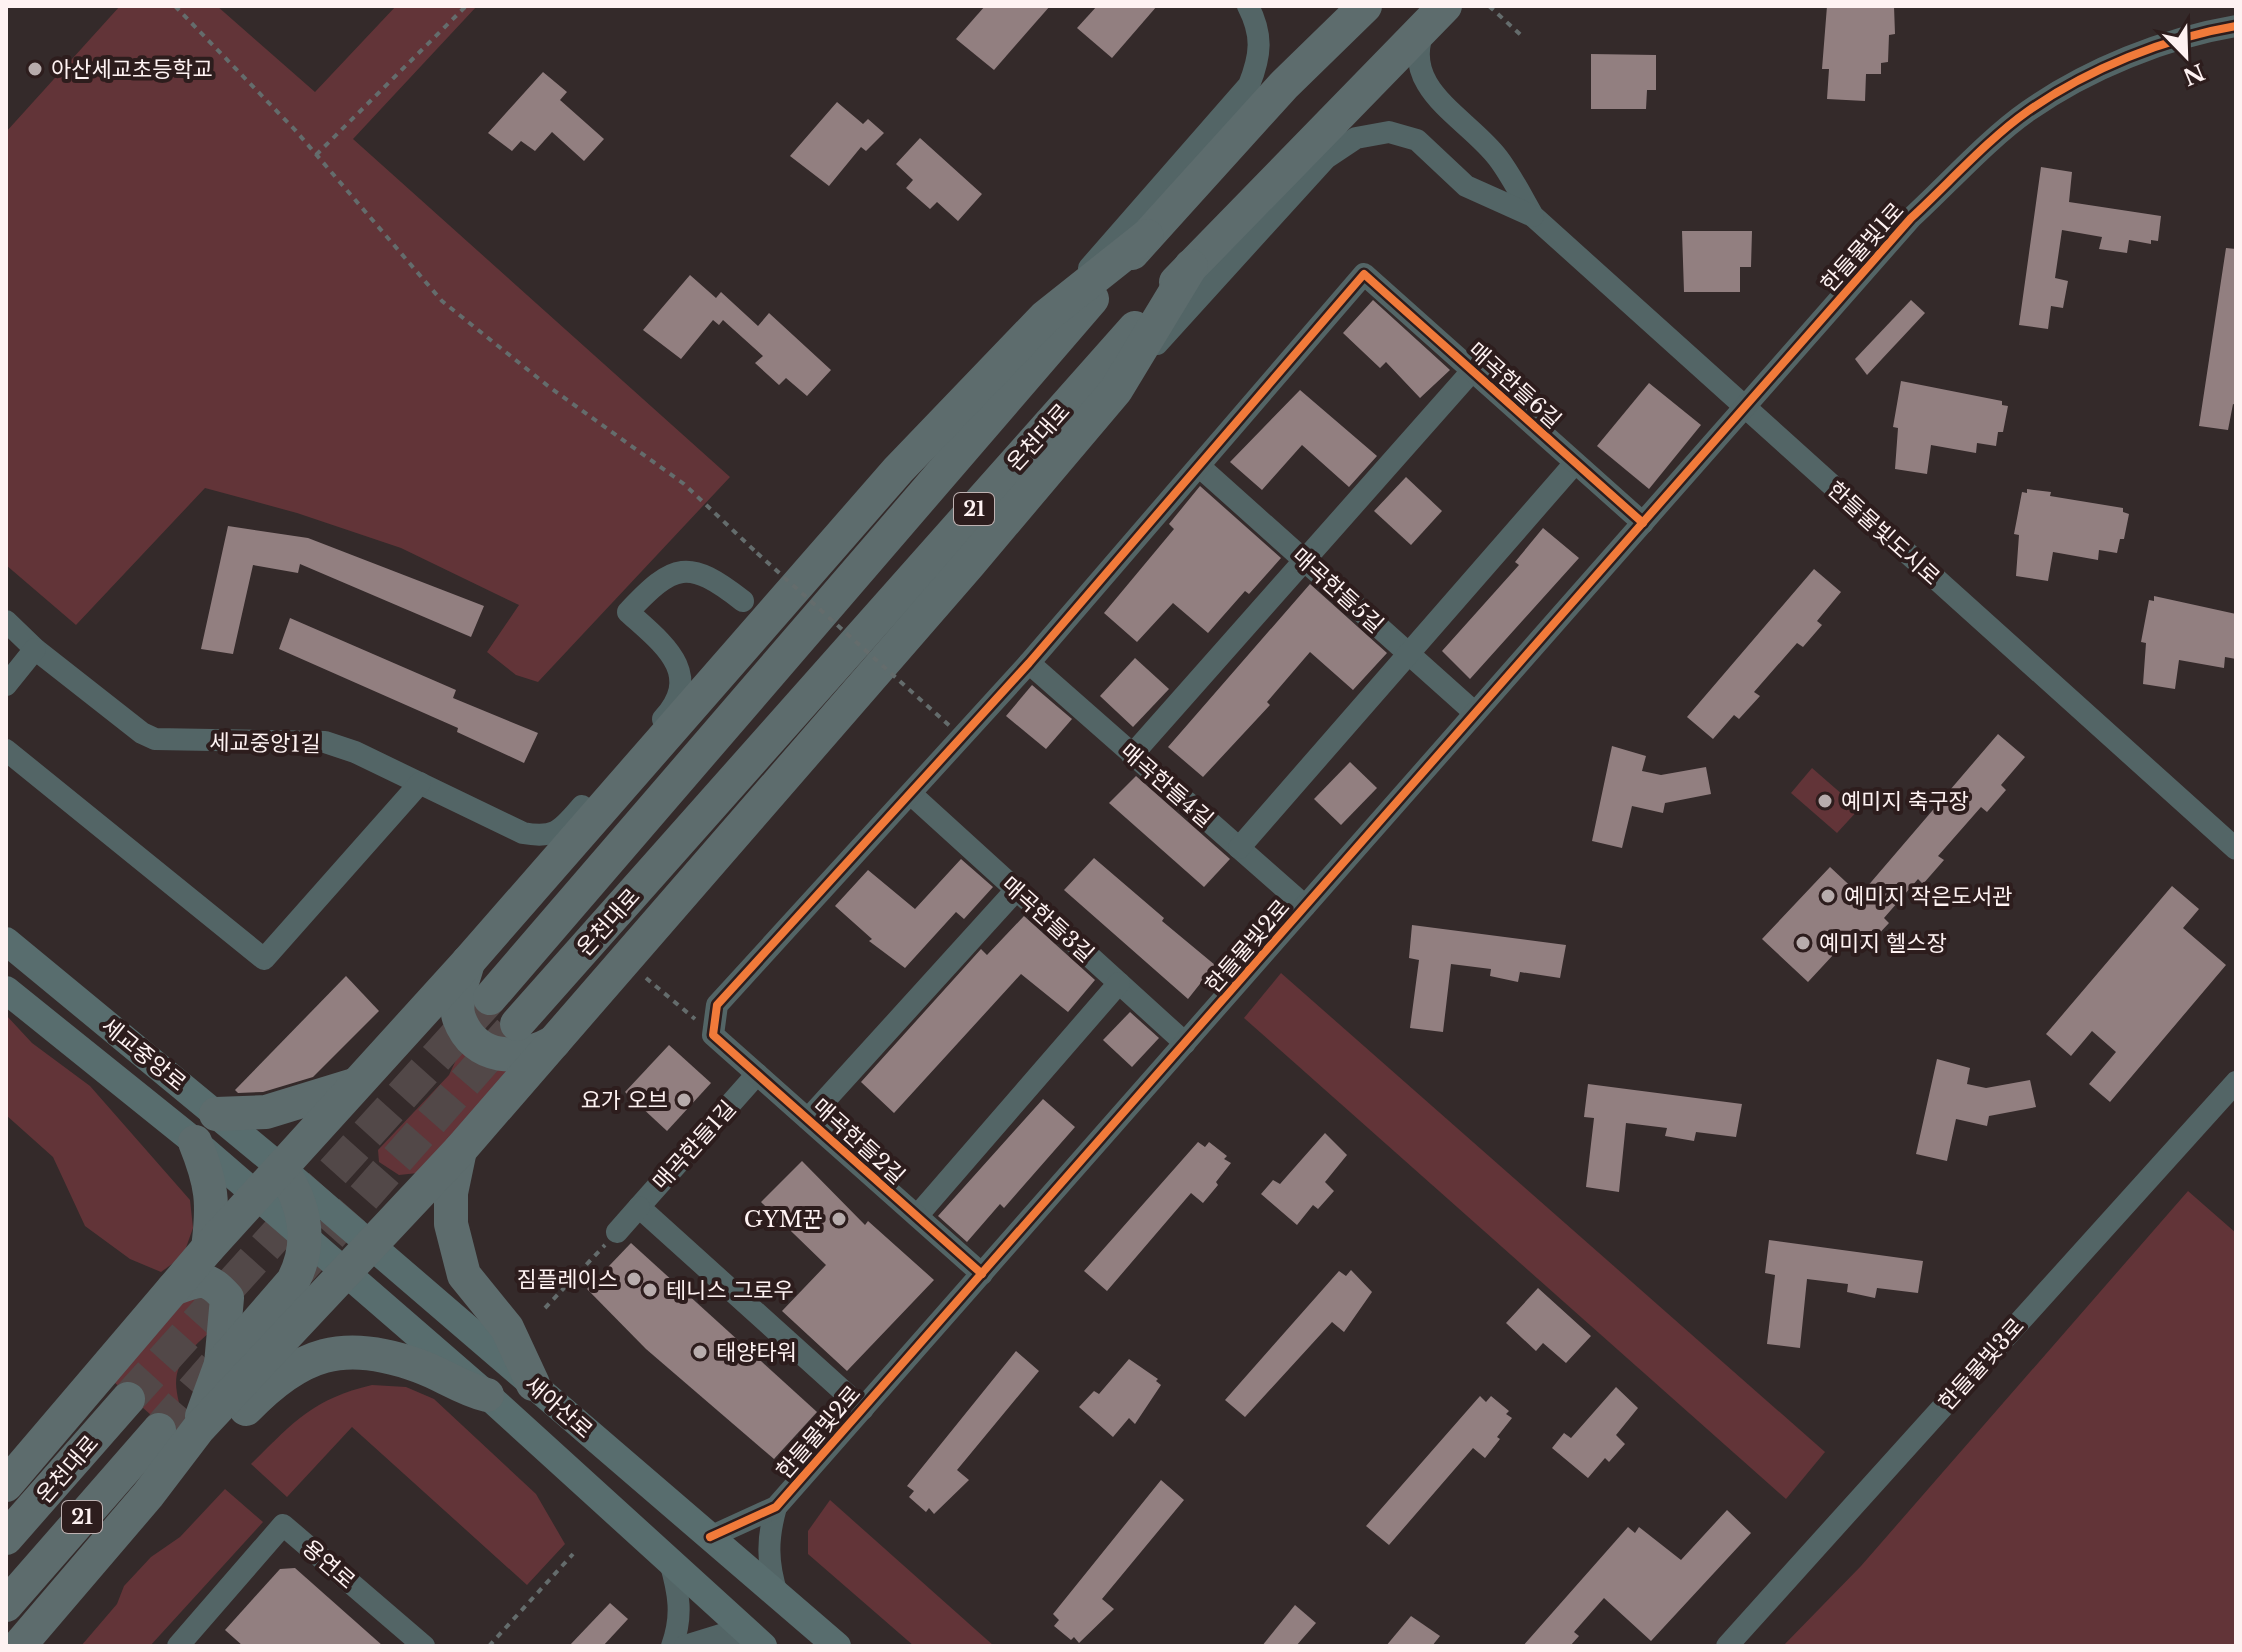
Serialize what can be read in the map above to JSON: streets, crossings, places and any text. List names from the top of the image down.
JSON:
{
  "streets": {
    "highway": ["온천대로", "21"],
    "main road": ["세교중앙로", "새아산로"],
    "street": [
      "한들물빛1로",
      "매곡한들6길",
      "한들물빛도시로",
      "매곡한들5길",
      "세교중앙1길",
      "매곡한들4길",
      "매곡한들3길",
      "한들물빛2로",
      "매곡한들2길",
      "매곡한들1길",
      "한들물빛3로",
      "용연로"
    ]
  },
  "crossings": [
    ["한들물빛1로", "한들물빛도시로"],
    ["한들물빛1로", "한들물빛2로"],
    ["매곡한들6길", "매곡한들5길"],
    ["매곡한들6길", "한들물빛2로"],
    ["한들물빛도시로", "한들물빛2로"],
    ["매곡한들5길", "한들물빛2로"],
    ["매곡한들4길", "한들물빛2로"],
    ["매곡한들3길", "한들물빛2로"],
    ["한들물빛2로", "매곡한들2길"],
    ["한들물빛2로", "매곡한들1길"],
    ["세교중앙로", "새아산로"],
    ["매곡한들2길", "매곡한들1길"]
  ],
  "places": [
    "아산세교초등학교",
    "예미지 축구장",
    "예미지 작은도서관",
    "예미지 헬스장",
    "요가 오브",
    "GYM꾼",
    "짐플레이스",
    "테니스 그로우",
    "태양타워"
  ],
  "north": "bottom right"
}
